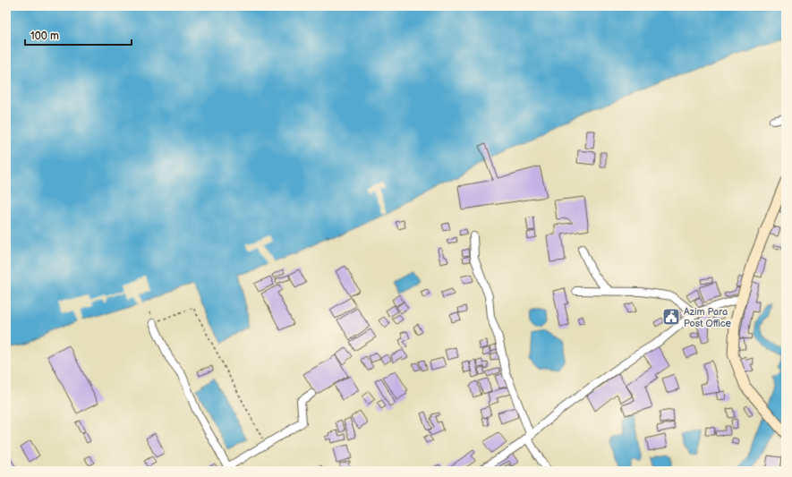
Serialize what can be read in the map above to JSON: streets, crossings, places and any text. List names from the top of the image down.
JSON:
{
  "places": {
    "public building": ["Azim Para Post Office"]
  },
  "scale_bar": "100 m"
}
